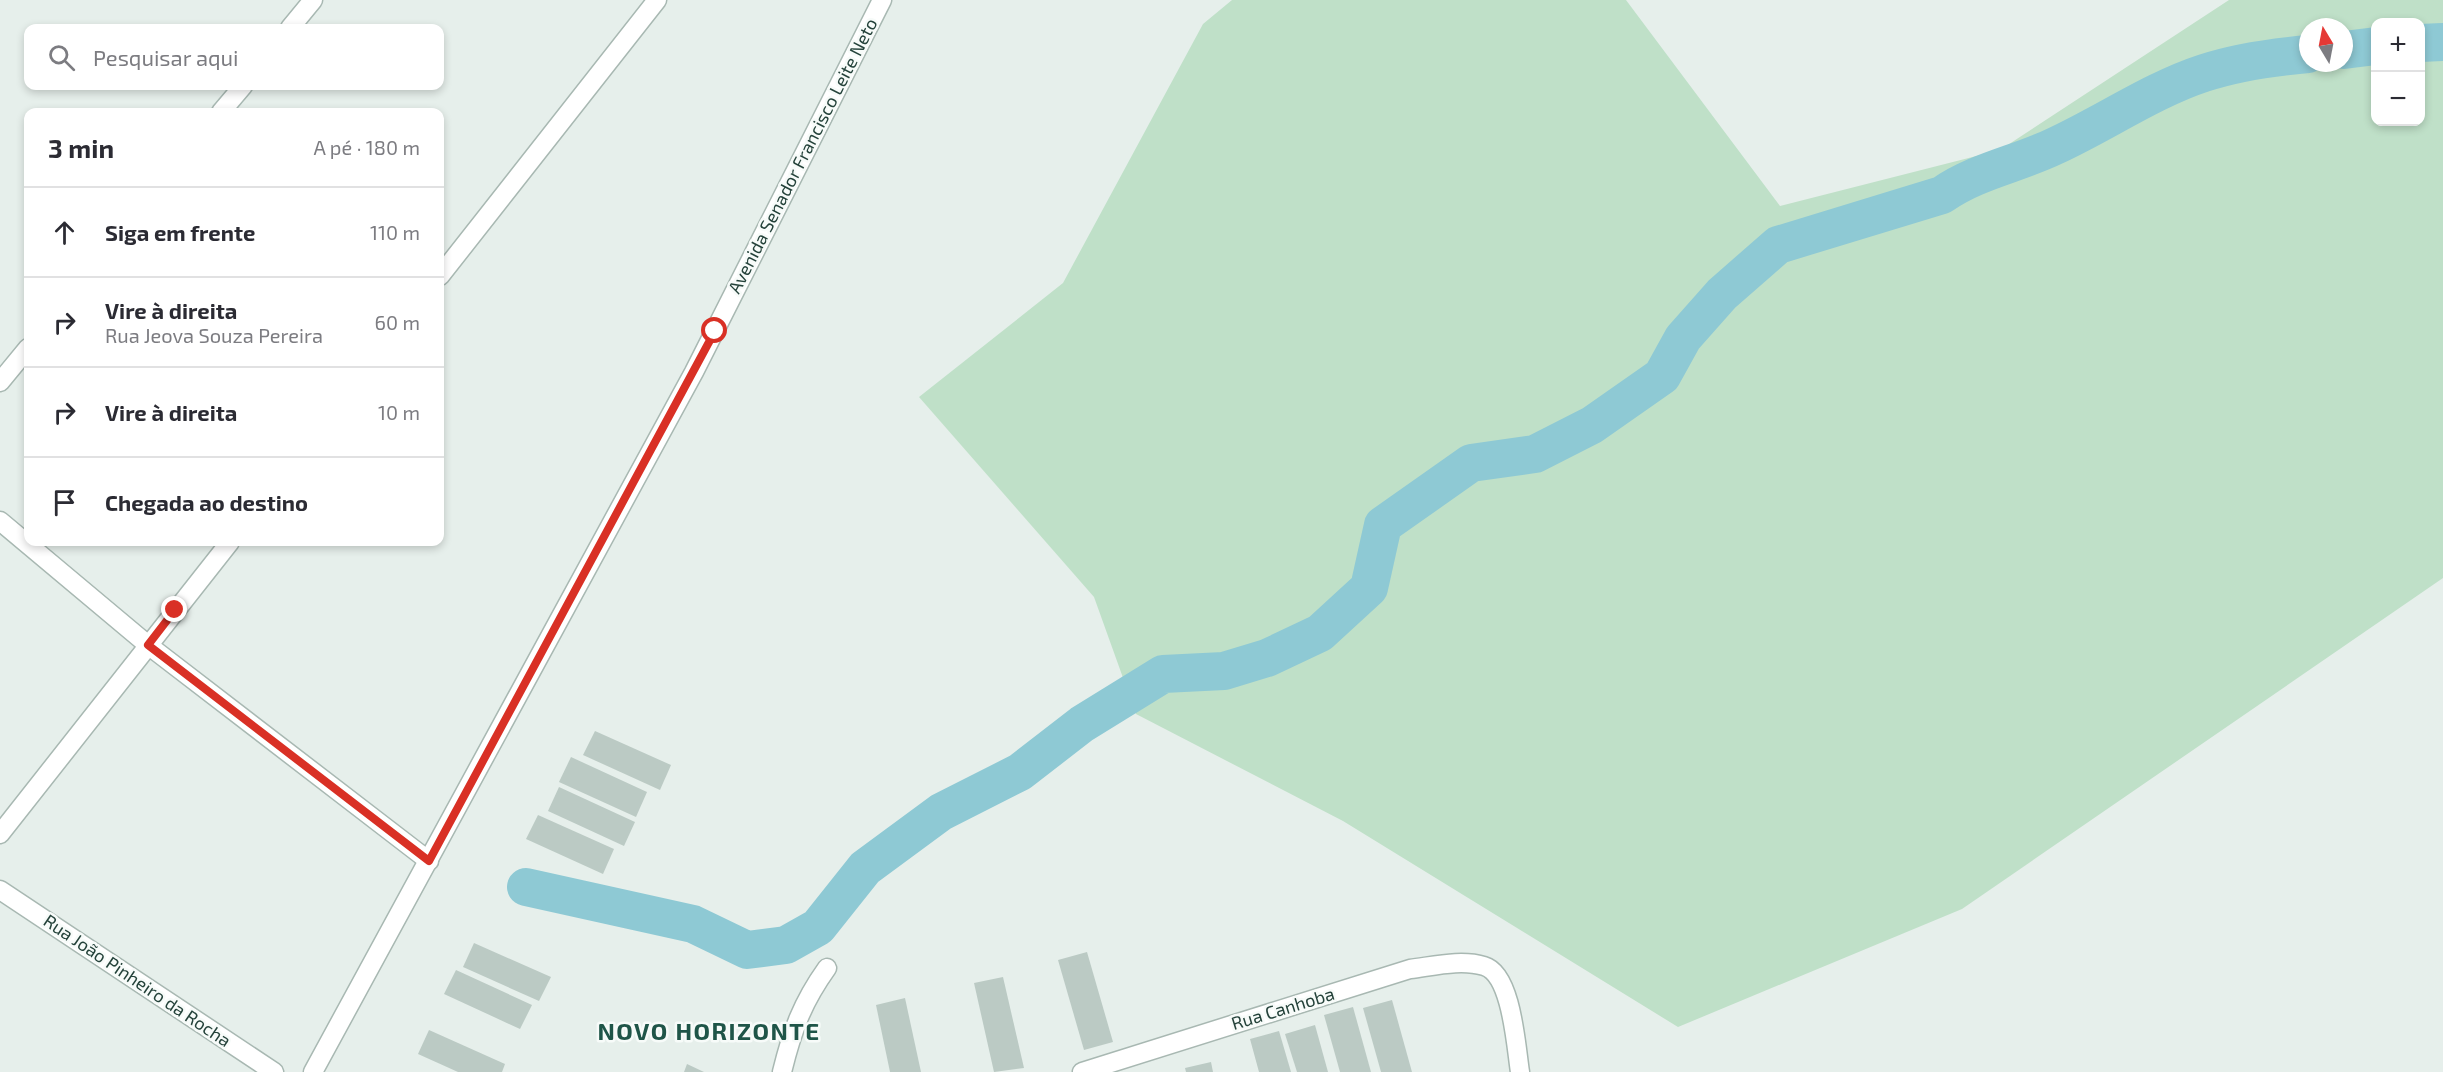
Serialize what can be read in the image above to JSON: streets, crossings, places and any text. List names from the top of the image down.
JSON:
{
  "streets": {
    "street": ["Avenida Senador Francisco Leite Neto", "Rua João Pinheiro da Rocha", "Rua Canhoba"]
  },
  "districts": ["NOVO HORIZONTE"],
  "north": "top",
  "page": {
    "map_buttons": ["+", "−"],
    "search": "Pesquisar aqui",
    "heading": ["3 min", "A pé · 180 m"],
    "list": [
      ["Siga em frente", "110 m"],
      ["Vire à direita", "Rua Jeova Souza Pereira", "60 m"],
      ["Vire à direita", "10 m"],
      "Chegada ao destino"
    ]
  }
}
